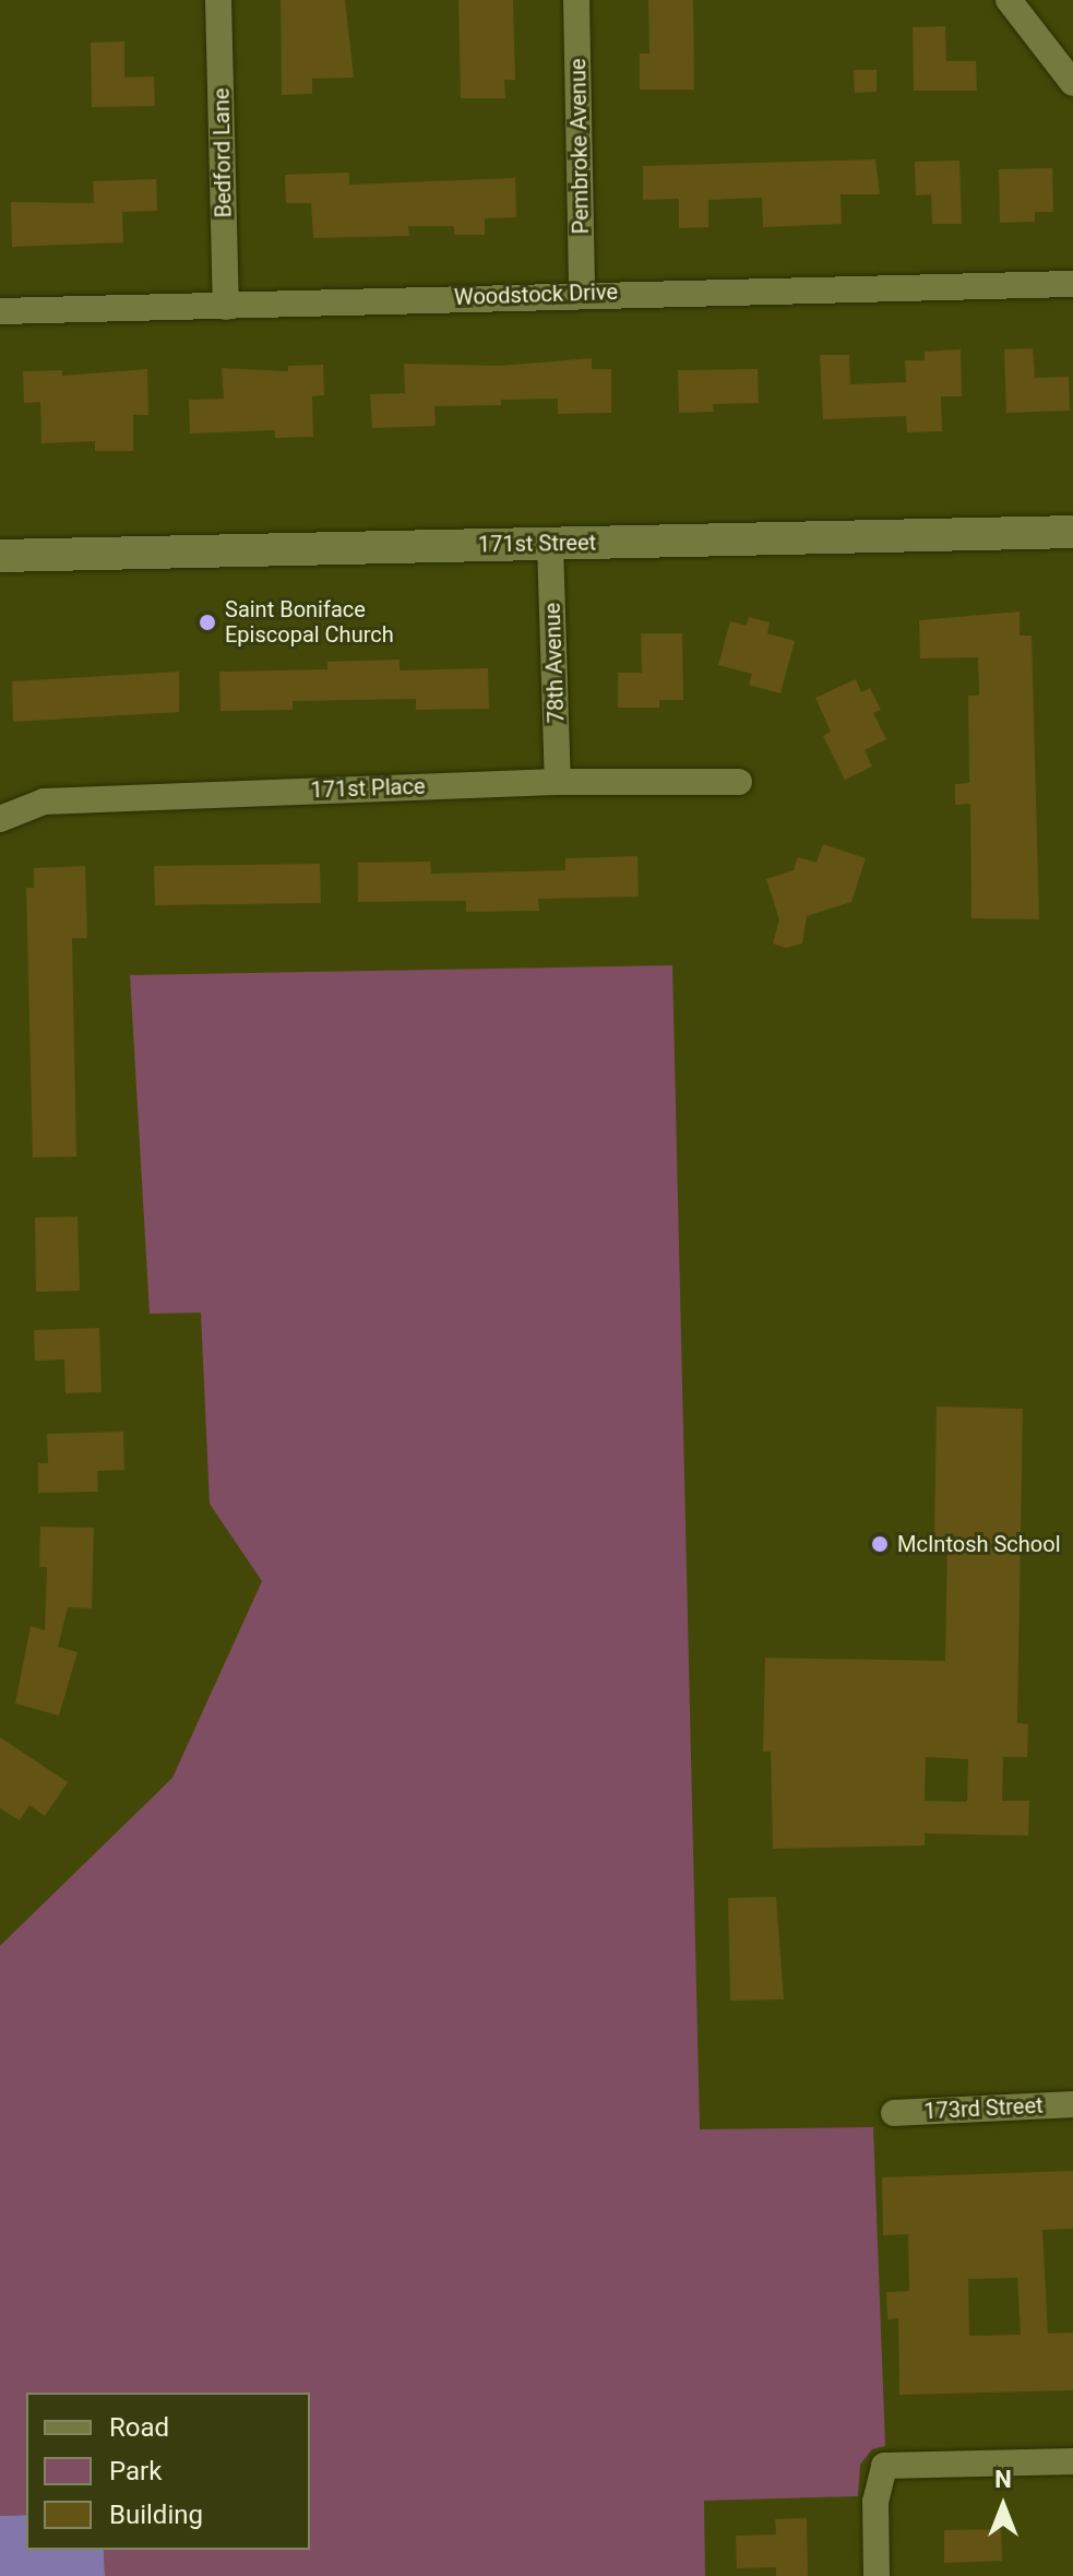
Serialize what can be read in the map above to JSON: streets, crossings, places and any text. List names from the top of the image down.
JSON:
{
  "streets": {
    "street": [
      "Pembroke Avenue",
      "Bedford Lane",
      "Woodstock Drive",
      "171st Street",
      "78th Avenue",
      "171st Place",
      "173rd Street"
    ]
  },
  "crossings": [
    ["Pembroke Avenue", "Woodstock Drive"],
    ["Bedford Lane", "Woodstock Drive"],
    ["171st Street", "78th Avenue"],
    ["78th Avenue", "171st Place"]
  ],
  "places": ["Saint Boniface Episcopal Church", "McIntosh School"],
  "legend": ["Road", "Park", "Building"],
  "north": "top"
}
